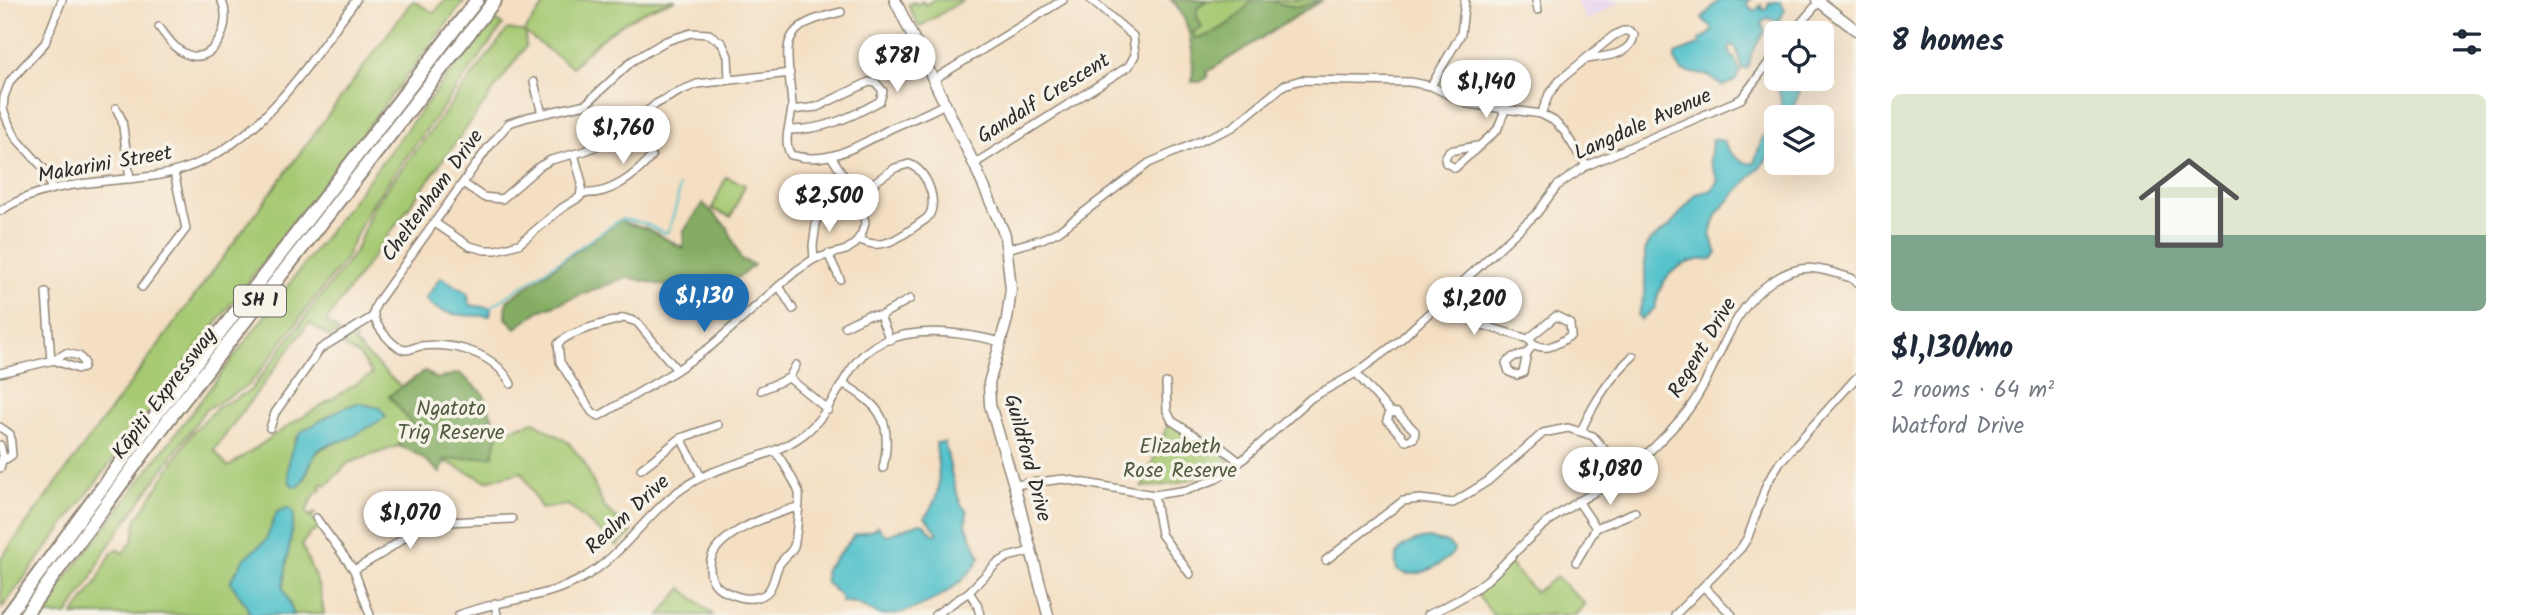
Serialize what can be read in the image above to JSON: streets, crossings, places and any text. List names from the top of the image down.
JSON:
{
  "streets": {
    "highway": ["SH 1", "Kāpiti Expressway"],
    "street": [
      "Gandalf Crescent",
      "Langdale Avenue",
      "Makarini Street",
      "Cheltenham Drive",
      "Regent Drive",
      "Guildford Drive",
      "Realm Drive"
    ]
  },
  "crossings": [
    ["Gandalf Crescent", "Guildford Drive"],
    ["Langdale Avenue", "Guildford Drive"],
    ["Guildford Drive", "Realm Drive"]
  ],
  "parks": ["Ngatoto Trig Reserve", "Elizabeth Rose Reserve"],
  "page": {
    "heading": "8 homes",
    "price": [
      "$781",
      "$1,140",
      "$1,760",
      "$2,500",
      "$1,130",
      "$1,200",
      "$1,080",
      "$1,070"
    ],
    "list": [
      {
        "name": "$1,130/mo",
        "note": "2 rooms · 64 m² · Watford Drive"
      }
    ]
  }
}
